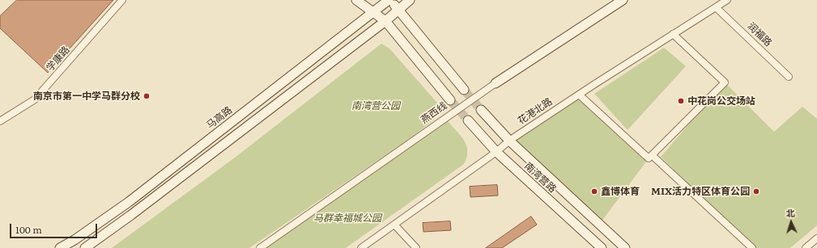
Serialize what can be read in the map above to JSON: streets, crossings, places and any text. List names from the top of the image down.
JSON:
{
  "streets": {
    "main road": ["燕西线", "马高路", "南湾营路"],
    "street": ["润福路", "学康路", "花港北路"]
  },
  "crossings": [
    ["润福路", "花港北路"],
    ["花港北路", "南湾营路"]
  ],
  "parks": ["南湾营公园", "马群幸福城公园"],
  "places": [
    "南京市第一中学马群分校",
    "中花岗公交场站",
    "鑫博体育",
    "MIX活力特区体育公园"
  ],
  "scale_bar": "100 m",
  "north": "top"
}
